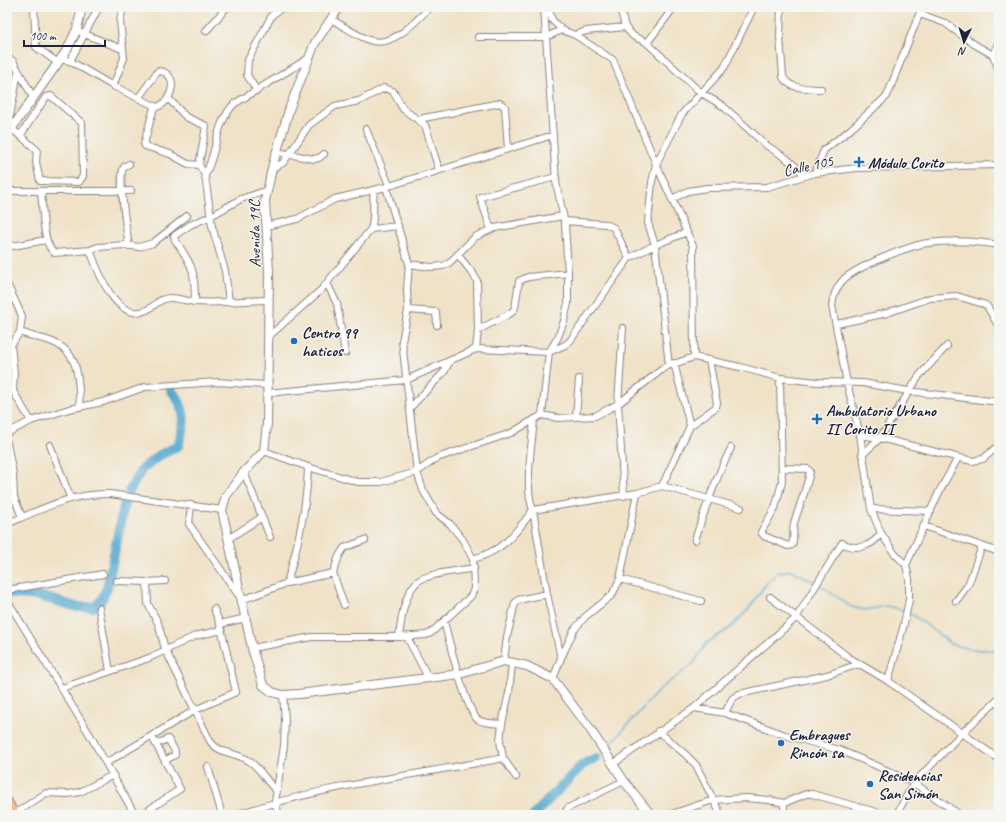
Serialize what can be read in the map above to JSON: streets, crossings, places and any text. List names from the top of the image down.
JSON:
{
  "streets": {
    "street": ["Calle 105", "Avenida 19C"]
  },
  "places": {
    "health": ["Módulo Corito", "Ambulatorio Urbano II Corito II"],
    "other": ["Centro 99 haticos", "Embragues Rincón sa", "Residencias San Simón"]
  },
  "scale_bar": "100 m",
  "north": "bottom"
}
